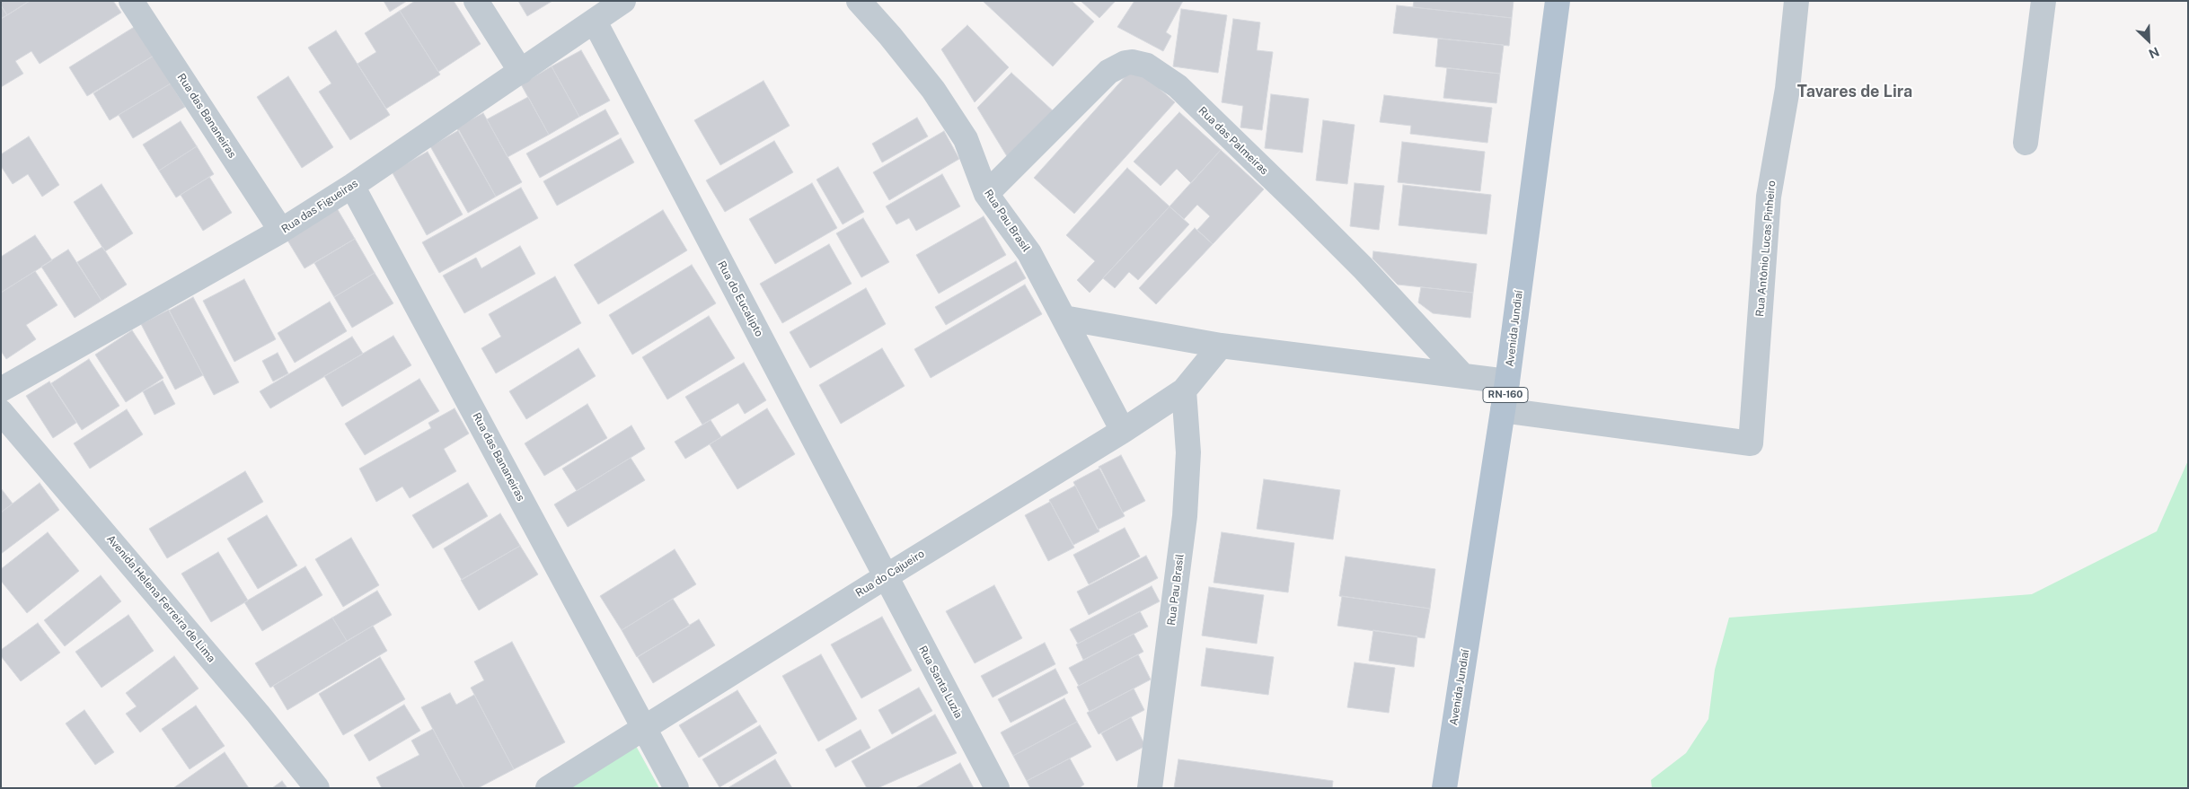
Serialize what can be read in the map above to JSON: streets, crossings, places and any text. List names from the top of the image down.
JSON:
{
  "streets": {
    "main road": ["Avenida Jundiaí", "RN-160"],
    "street": [
      "Rua das Bananeiras",
      "Rua das Palmeiras",
      "Rua das Figueiras",
      "Rua Pau Brasil",
      "Rua Antônio Lucas Pinheiro",
      "Rua do Eucalipto",
      "Rua do Cajueiro",
      "Avenida Helena Ferreira de Lima",
      "Rua Santa Luzia"
    ]
  },
  "crossings": [
    ["Rua das Bananeiras", "Rua das Figueiras"],
    ["Rua das Bananeiras", "Rua do Cajueiro"],
    ["Rua das Palmeiras", "Rua Pau Brasil"],
    ["Rua das Figueiras", "Rua do Eucalipto"],
    ["Rua Pau Brasil", "Rua do Cajueiro"],
    ["Rua Antônio Lucas Pinheiro", "Avenida Jundiaí"],
    ["Rua do Eucalipto", "Rua do Cajueiro"],
    ["Rua do Eucalipto", "Rua Santa Luzia"],
    ["Rua do Cajueiro", "Rua Santa Luzia"]
  ],
  "districts": ["Tavares de Lira"],
  "north": "bottom right"
}
